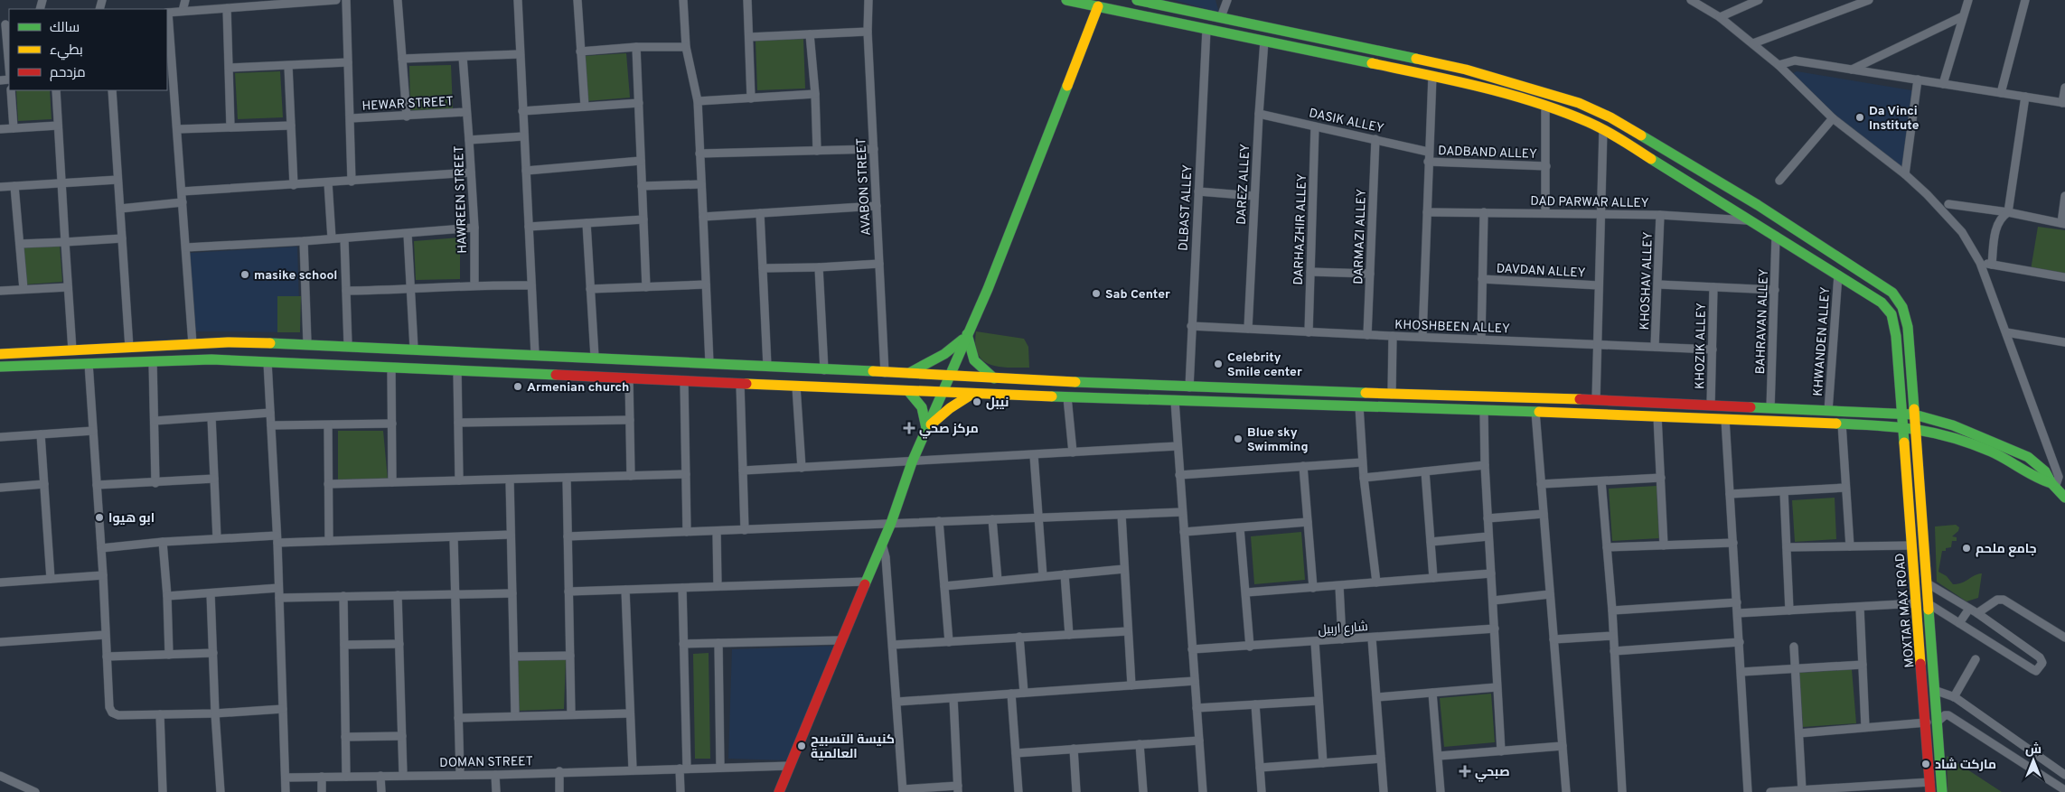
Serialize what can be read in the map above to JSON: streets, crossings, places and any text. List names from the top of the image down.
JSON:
{
  "streets": {
    "street": [
      "HEWAR STREET",
      "DASIK ALLEY",
      "DADBAND ALLEY",
      "DAREZ ALLEY",
      "AVABON STREET",
      "HAWREEN STREET",
      "DAD PARWAR ALLEY",
      "DLBAST ALLEY",
      "DARHAZHIR ALLEY",
      "DARMAZI ALLEY",
      "DAVDAN ALLEY",
      "KHOSHAV ALLEY",
      "BAHRAVAN ALLEY",
      "KHOSHBEEN ALLEY",
      "KHWANDEN ALLEY",
      "KHOZIK ALLEY",
      "MOXTAR MAX ROAD",
      "شارع اربيل",
      "DOMAN STREET"
    ]
  },
  "crossings": [
    ["DASIK ALLEY", "DAREZ ALLEY"],
    ["DASIK ALLEY", "DARHAZHIR ALLEY"],
    ["DASIK ALLEY", "DARMAZI ALLEY"],
    ["DAREZ ALLEY", "KHOSHBEEN ALLEY"],
    ["DAREZ ALLEY", "MOXTAR MAX ROAD"],
    ["DAD PARWAR ALLEY", "DAVDAN ALLEY"],
    ["DAD PARWAR ALLEY", "KHOSHAV ALLEY"],
    ["DAD PARWAR ALLEY", "MOXTAR MAX ROAD"],
    ["DLBAST ALLEY", "KHOSHBEEN ALLEY"],
    ["DLBAST ALLEY", "MOXTAR MAX ROAD"],
    ["DARHAZHIR ALLEY", "KHOSHBEEN ALLEY"],
    ["DARMAZI ALLEY", "KHOSHBEEN ALLEY"],
    ["DAVDAN ALLEY", "KHOSHBEEN ALLEY"],
    ["KHOSHAV ALLEY", "KHOSHBEEN ALLEY"],
    ["BAHRAVAN ALLEY", "MOXTAR MAX ROAD"],
    ["KHOSHBEEN ALLEY", "KHOZIK ALLEY"],
    ["KHWANDEN ALLEY", "MOXTAR MAX ROAD"]
  ],
  "places": {
    "other": [
      "Da Vinci Institute",
      "masike school",
      "Sab Center",
      "Celebrity Smile center",
      "Armenian church",
      "نيبل",
      "Blue sky Swimming",
      "ابو هيوا",
      "جامع ملحم",
      "كنيسة التسبيح العالمية",
      "ماركت شاد"
    ],
    "health": ["مركز صحي", "صبحي"]
  },
  "legend": ["سالك", "بطيء", "مزدحم"],
  "north": "top"
}
